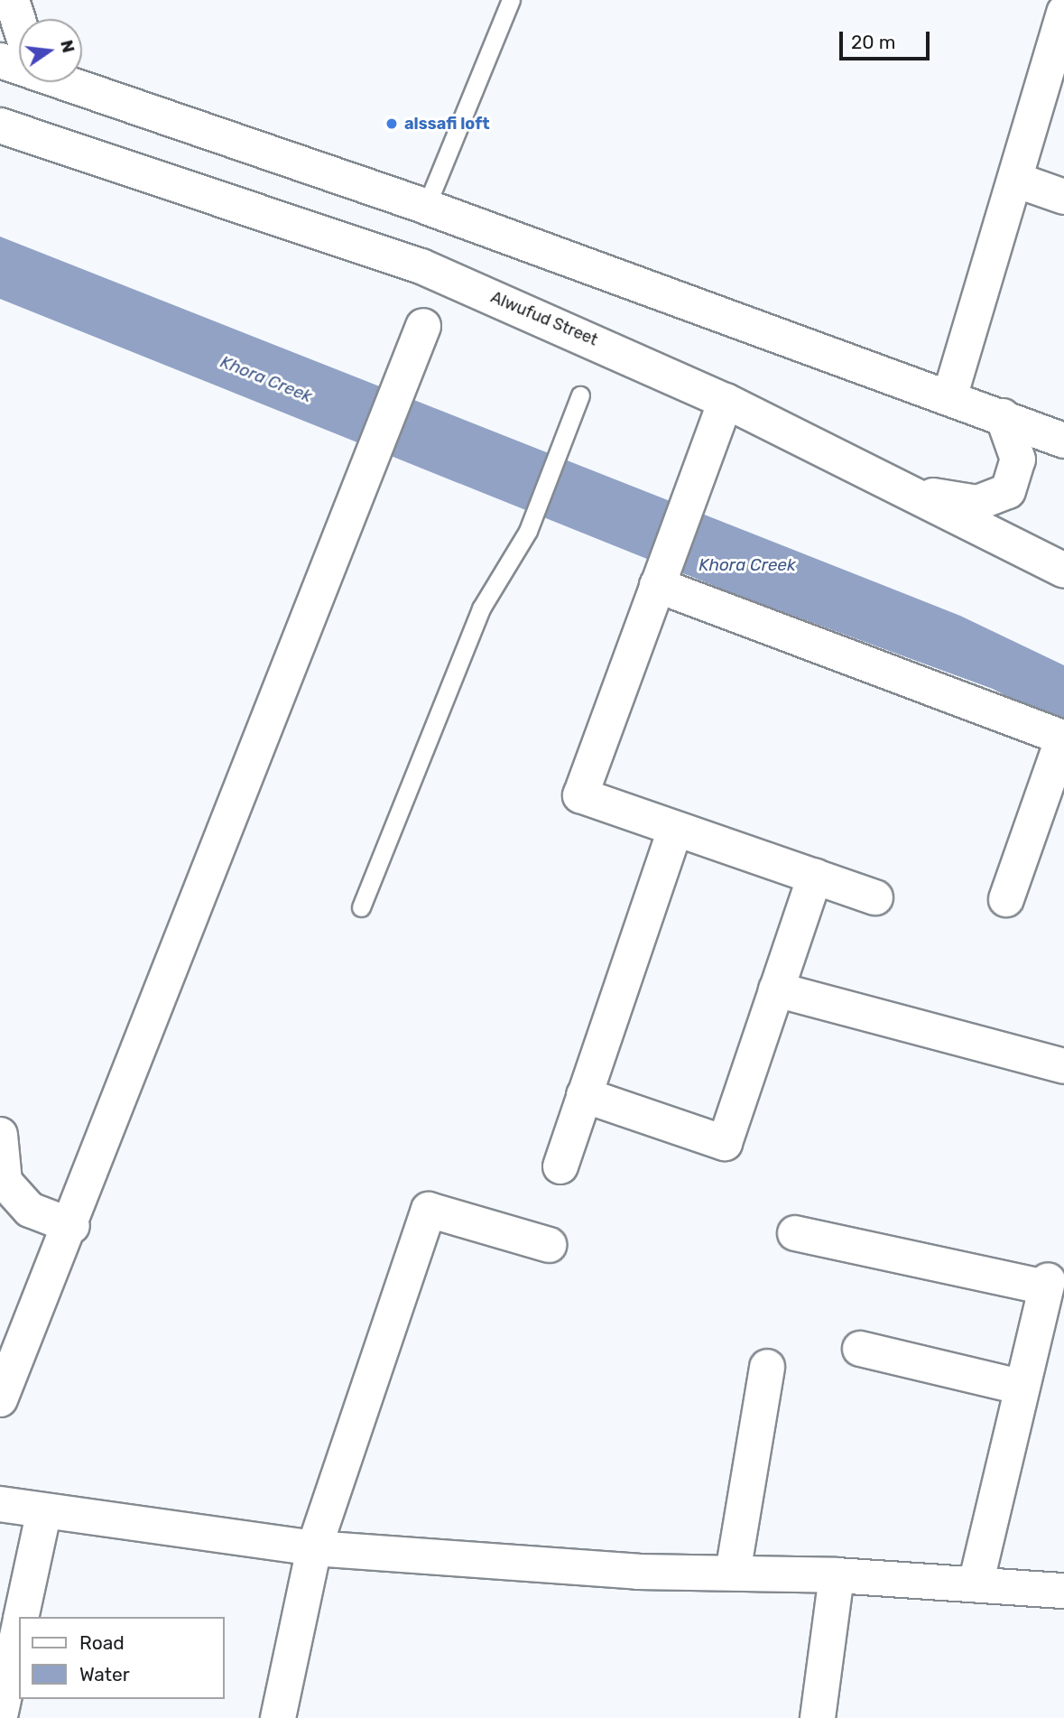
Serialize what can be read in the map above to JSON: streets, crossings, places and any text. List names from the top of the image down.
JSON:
{
  "streets": {
    "street": ["Alwufud Street"]
  },
  "water": ["Khora Creek"],
  "places": ["alssafi loft"],
  "legend": ["Road", "Water"],
  "scale_bar": "20 m",
  "north": "right"
}
